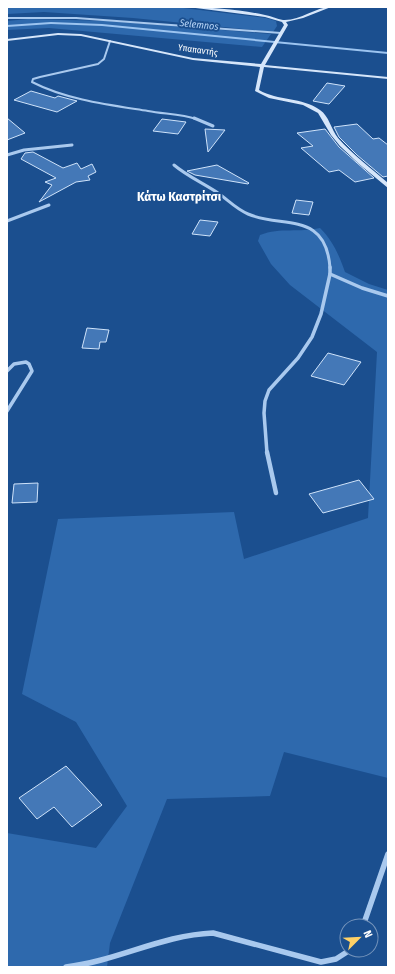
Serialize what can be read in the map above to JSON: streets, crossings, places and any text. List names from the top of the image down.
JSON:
{
  "streets": {
    "street": ["Υπαπαντής"]
  },
  "districts": ["Κάτω Καστρίτσι"],
  "water": ["Selemnos"],
  "north": "top right"
}
